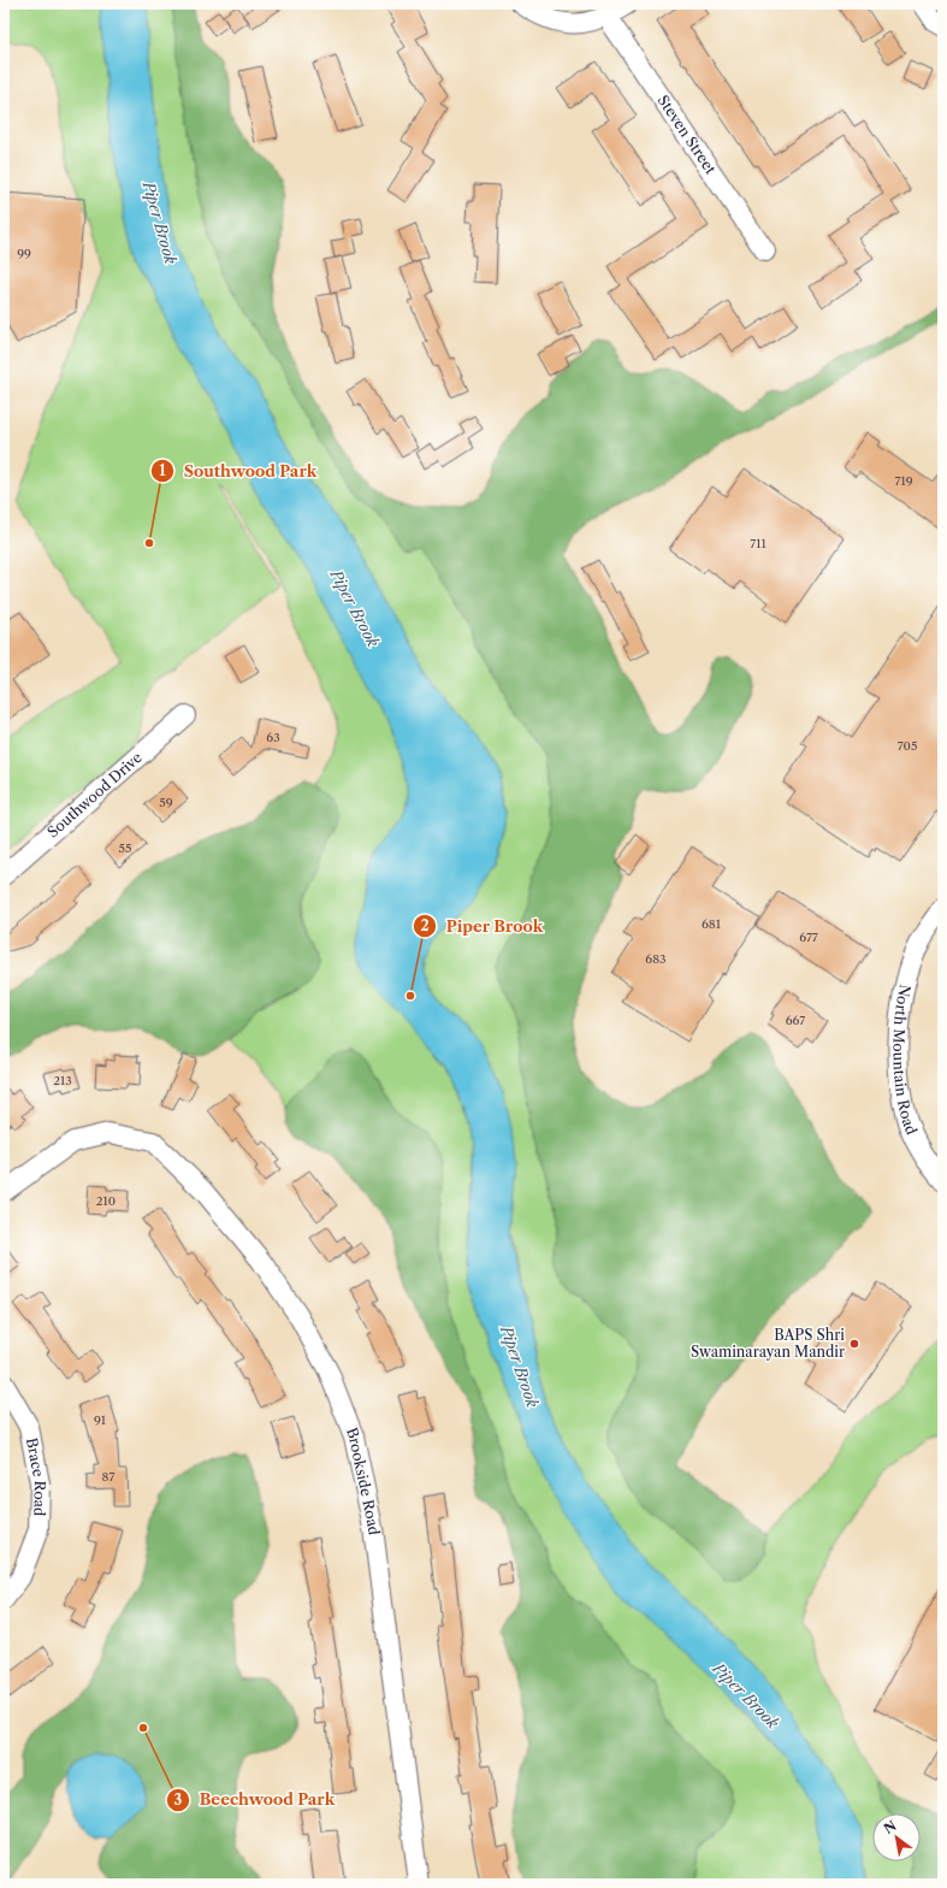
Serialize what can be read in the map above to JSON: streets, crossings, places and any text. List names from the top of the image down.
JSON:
{
  "streets": {
    "street": [
      "Steven Street",
      "Southwood Drive",
      "North Mountain Road",
      "Brace Road",
      "Brookside Road"
    ]
  },
  "water": ["Piper Brook"],
  "places": [
    "Southwood Park",
    "Piper Brook",
    "BAPS Shri Swaminarayan Mandir",
    "Beechwood Park"
  ],
  "house_numbers": [
    "99",
    "719",
    "711",
    "63",
    "705",
    "59",
    "55",
    "681",
    "677",
    "683",
    "667",
    "213",
    "210",
    "91",
    "87"
  ],
  "north": "top left"
}
